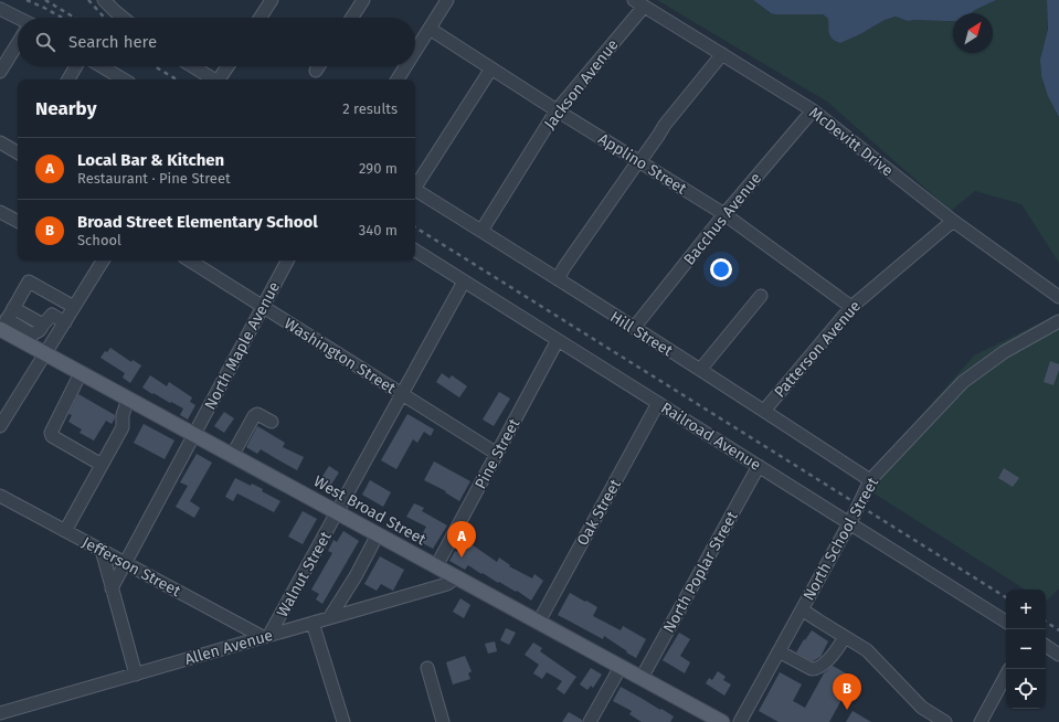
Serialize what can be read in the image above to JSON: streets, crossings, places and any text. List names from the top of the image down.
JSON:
{
  "streets": {
    "main road": ["West Broad Street"],
    "street": [
      "Jackson Avenue",
      "McDevitt Drive",
      "Applino Street",
      "Bacchus Avenue",
      "Hill Street",
      "North Maple Avenue",
      "Patterson Avenue",
      "Washington Street",
      "Railroad Avenue",
      "Pine Street",
      "Oak Street",
      "North School Street",
      "Jefferson Street",
      "North Poplar Street",
      "Walnut Street",
      "Allen Avenue"
    ]
  },
  "crossings": [
    ["Jackson Avenue", "McDevitt Drive"],
    ["Jackson Avenue", "Applino Street"],
    ["Jackson Avenue", "Hill Street"],
    ["McDevitt Drive", "Bacchus Avenue"],
    ["McDevitt Drive", "Patterson Avenue"],
    ["Applino Street", "Bacchus Avenue"],
    ["Applino Street", "Patterson Avenue"],
    ["Bacchus Avenue", "Hill Street"],
    ["Hill Street", "Patterson Avenue"],
    ["Hill Street", "North School Street"],
    ["North Maple Avenue", "Washington Street"],
    ["North Maple Avenue", "West Broad Street"],
    ["North Maple Avenue", "Jefferson Street"],
    ["Washington Street", "Pine Street"],
    ["Washington Street", "Walnut Street"],
    ["Railroad Avenue", "Pine Street"],
    ["Railroad Avenue", "Oak Street"],
    ["Railroad Avenue", "North School Street"],
    ["Railroad Avenue", "North Poplar Street"],
    ["Railroad Avenue", "Walnut Street"],
    ["Pine Street", "West Broad Street"],
    ["West Broad Street", "Oak Street"],
    ["West Broad Street", "North Poplar Street"],
    ["West Broad Street", "Walnut Street"],
    ["West Broad Street", "Allen Avenue"],
    ["Jefferson Street", "Walnut Street"],
    ["Jefferson Street", "Allen Avenue"],
    ["Walnut Street", "Allen Avenue"]
  ],
  "north": "top right",
  "page": {
    "search": "Search here",
    "heading": ["Nearby", "2 results"],
    "list": [
      {
        "mark": "A",
        "name": "Local Bar & Kitchen",
        "note": "Restaurant · Pine Street",
        "value": "290 m"
      },
      {
        "mark": "B",
        "name": "Broad Street Elementary School",
        "note": "School",
        "value": "340 m"
      }
    ],
    "pins": ["A", "B"],
    "map_buttons": ["+", "−"]
  }
}
